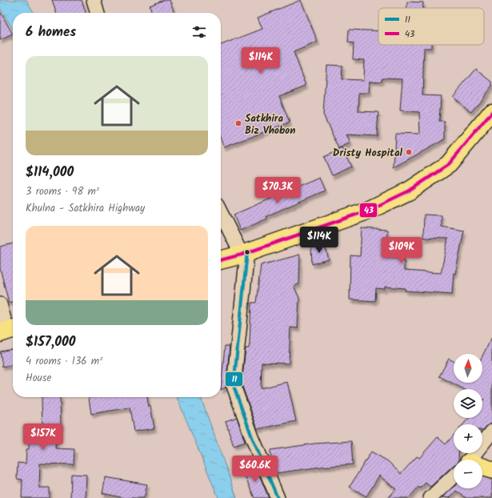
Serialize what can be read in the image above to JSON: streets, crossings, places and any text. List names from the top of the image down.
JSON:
{
  "places": ["Satkhira Biz Vhobon", "Dristy Hospital"],
  "lines": ["transit line 43", "transit line 11"],
  "legend": ["11", "43"],
  "north": "top",
  "page": {
    "heading": "6 homes",
    "price": [
      "$114K",
      "$70.3K",
      "$114K",
      "$109K",
      "$157K",
      "$60.6K"
    ],
    "list": [
      {
        "name": "$114,000",
        "note": "3 rooms · 98 m² · Khulna - Satkhira Highway"
      },
      {
        "name": "$157,000",
        "note": "4 rooms · 136 m² · House"
      }
    ],
    "map_buttons": ["+", "−"]
  }
}
